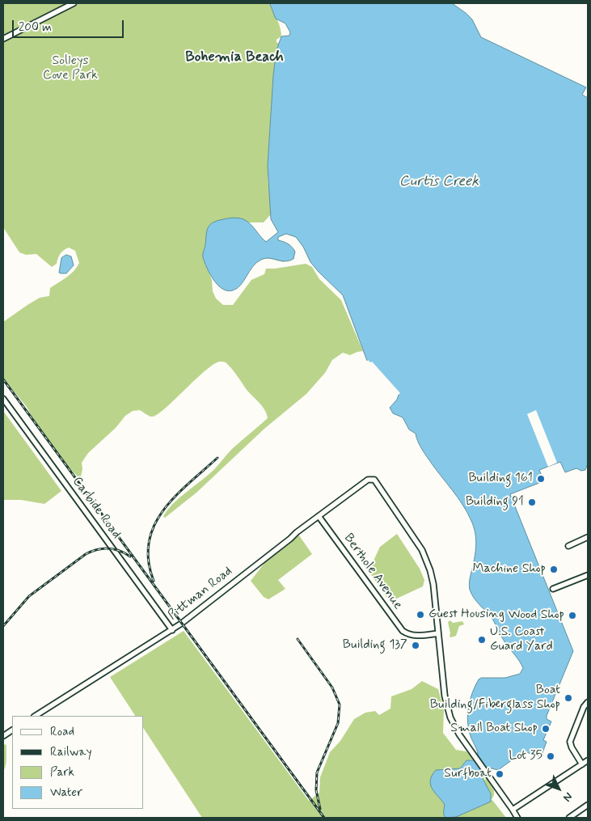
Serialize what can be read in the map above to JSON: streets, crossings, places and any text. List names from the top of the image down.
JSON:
{
  "streets": {
    "street": ["Carbide Road", "Berthole Avenue", "Pittman Road"]
  },
  "crossings": [
    ["Carbide Road", "Pittman Road"],
    ["Berthole Avenue", "Pittman Road"]
  ],
  "districts": ["Bohemia Beach"],
  "water": ["Curtis Creek"],
  "parks": ["Solleys Cove Park"],
  "places": [
    "Building 161",
    "Building 91",
    "Machine Shop",
    "Guest Housing",
    "Wood Shop",
    "U.S. Coast Guard Yard",
    "Building 137",
    "Boat Building/Fiberglass Shop",
    "Small Boat Shop",
    "Lot 35",
    "Surfboat"
  ],
  "legend": [
    "Road",
    "Railway",
    "Park",
    "Water"
  ],
  "scale_bar": "200 m",
  "north": "bottom right"
}
